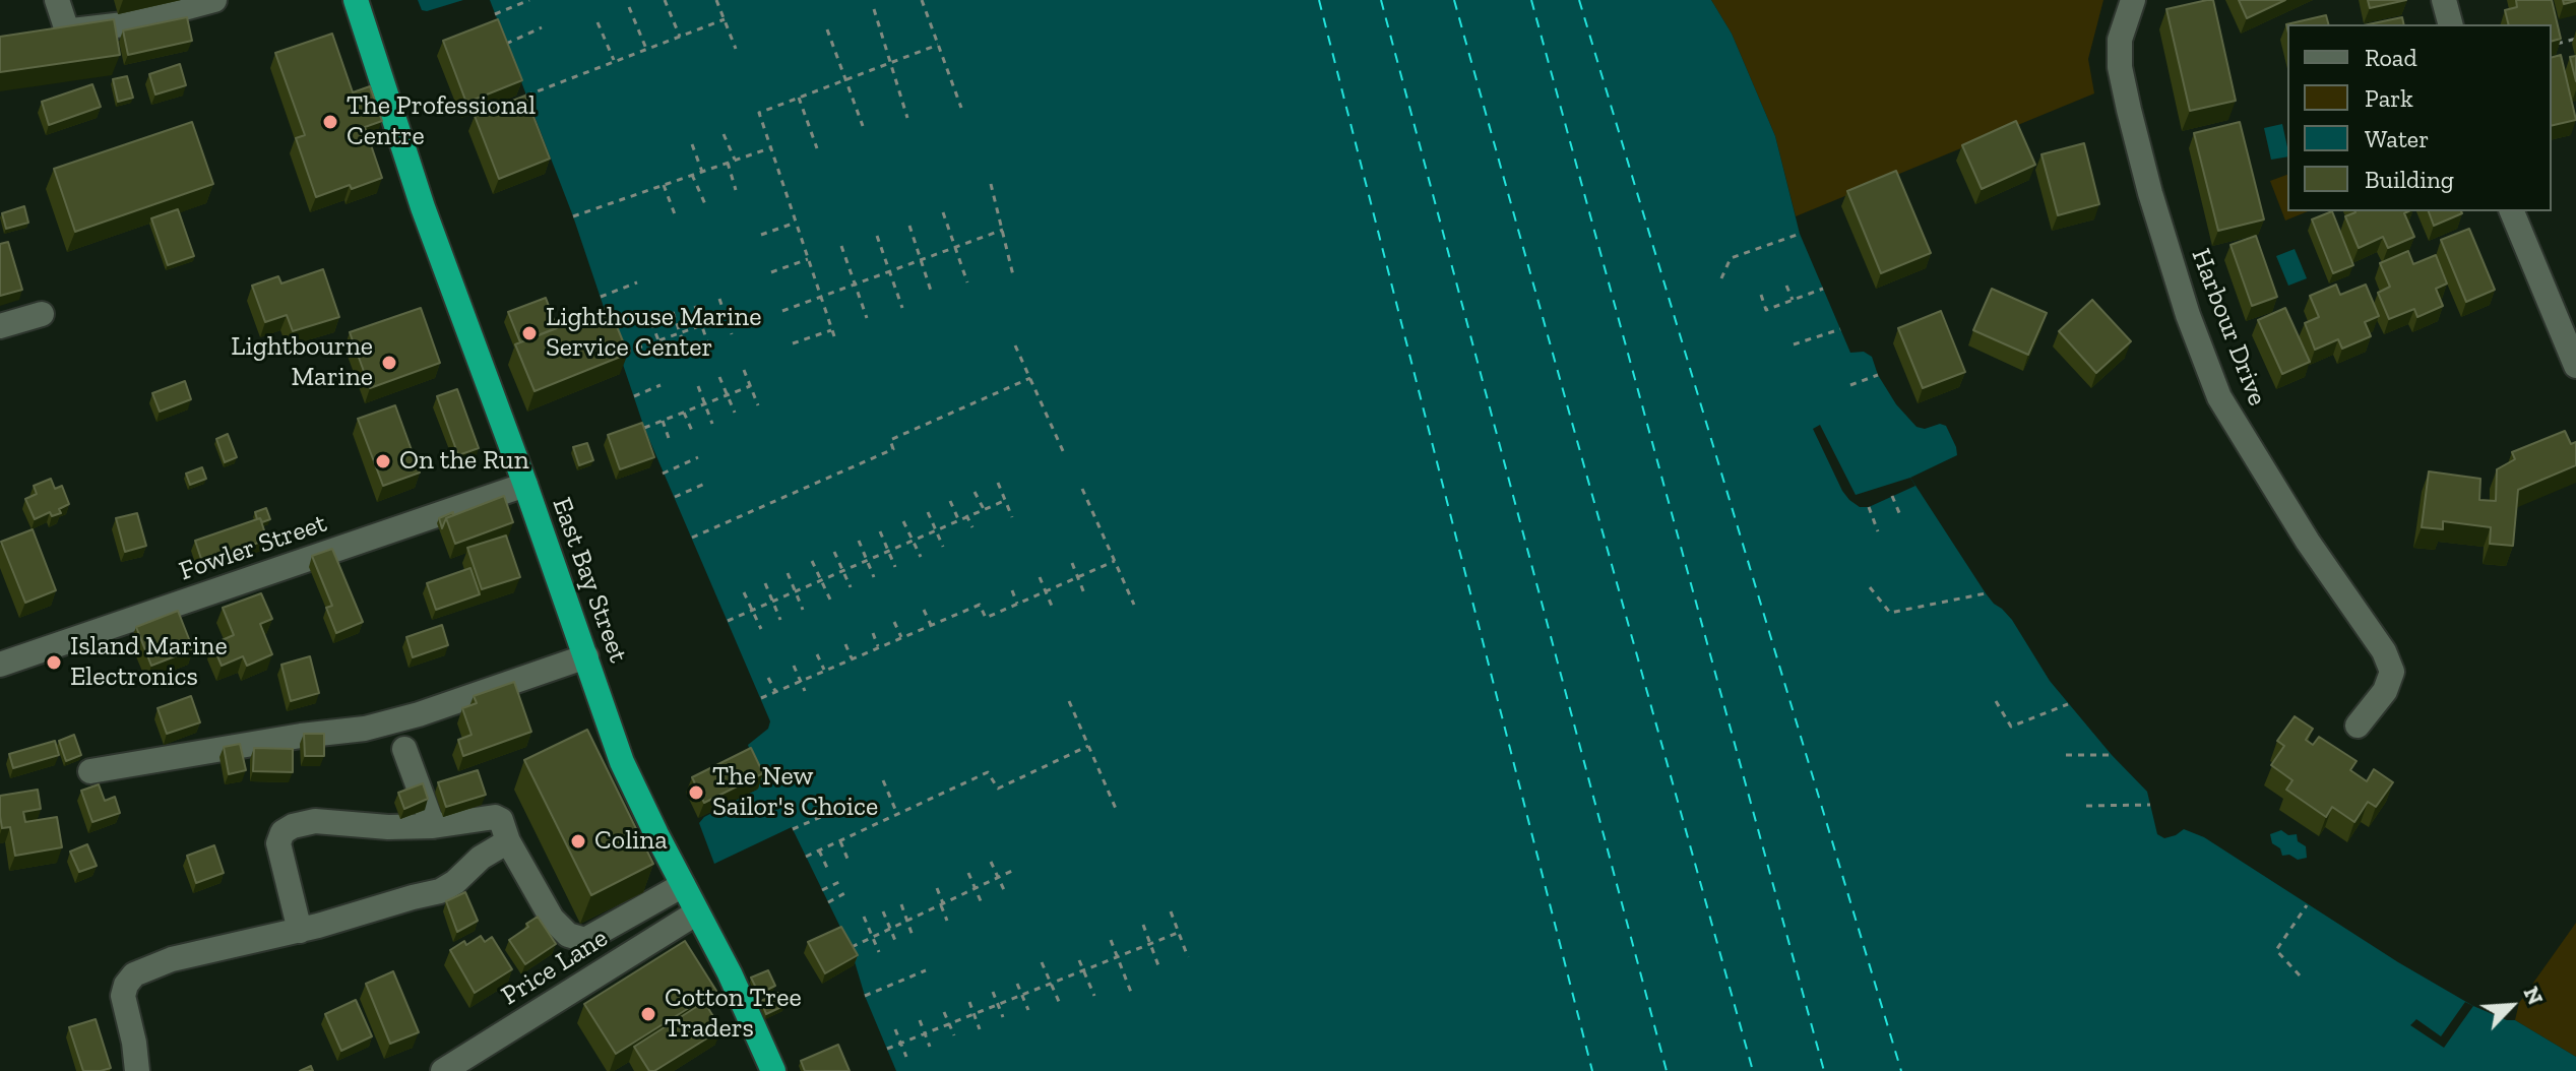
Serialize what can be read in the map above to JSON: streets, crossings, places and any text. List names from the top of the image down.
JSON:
{
  "streets": {
    "highway": ["East Bay Street"],
    "street": ["Harbour Drive", "Fowler Street", "Price Lane"]
  },
  "crossings": [
    ["Fowler Street", "East Bay Street"],
    ["East Bay Street", "Price Lane"]
  ],
  "places": [
    "The Professional Centre",
    "Lighthouse Marine Service Center",
    "Lightbourne Marine",
    "On the Run",
    "Island Marine Electronics",
    "The New Sailor's Choice",
    "Colina",
    "Cotton Tree Traders"
  ],
  "legend": [
    "Road",
    "Park",
    "Water",
    "Building"
  ],
  "north": "top right"
}
